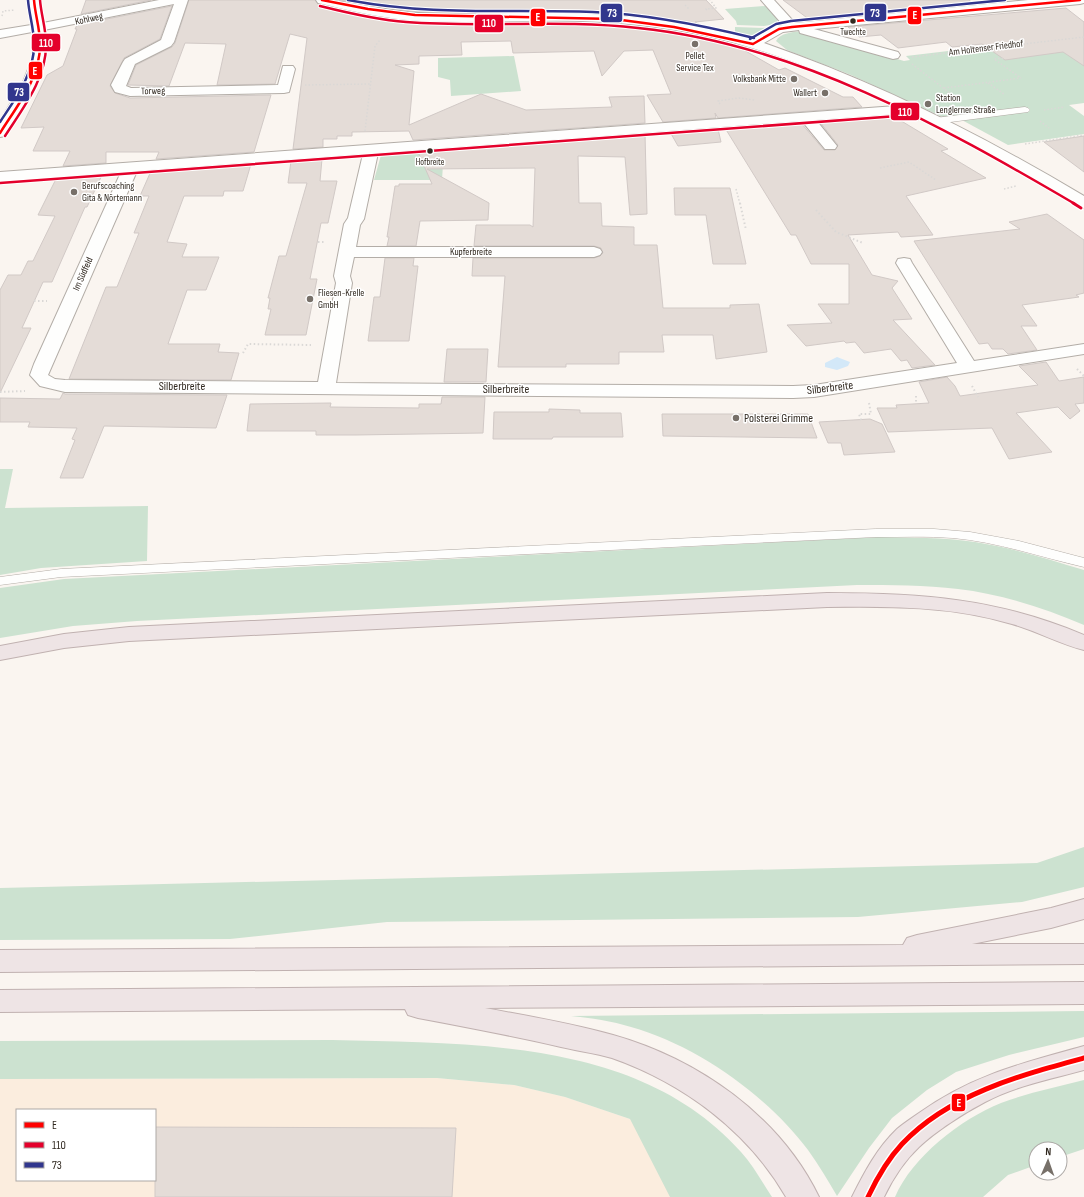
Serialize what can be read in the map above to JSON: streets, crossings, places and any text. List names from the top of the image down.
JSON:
{
  "streets": {
    "street": [
      "Kohlweg",
      "Torweg",
      "Kupferbreite",
      "Im Südfeld",
      "Silberbreite"
    ],
    "path": ["Am Holtenser Friedhof"]
  },
  "crossings": [
    ["Im Südfeld", "Silberbreite"]
  ],
  "places": [
    "Twechte",
    "Pellet Service Tex",
    "Volksbank Mitte",
    "Wallert",
    "Station Lenglerner Straße",
    "Hofbreite",
    "Berufscoaching Gita & Nörtemann",
    "Fliesen-Krelle GmbH",
    "Polsterei Grimme"
  ],
  "lines": ["transit line E", "transit line 110", "transit line 73"],
  "legend": ["E", "110", "73"],
  "north": "top"
}
